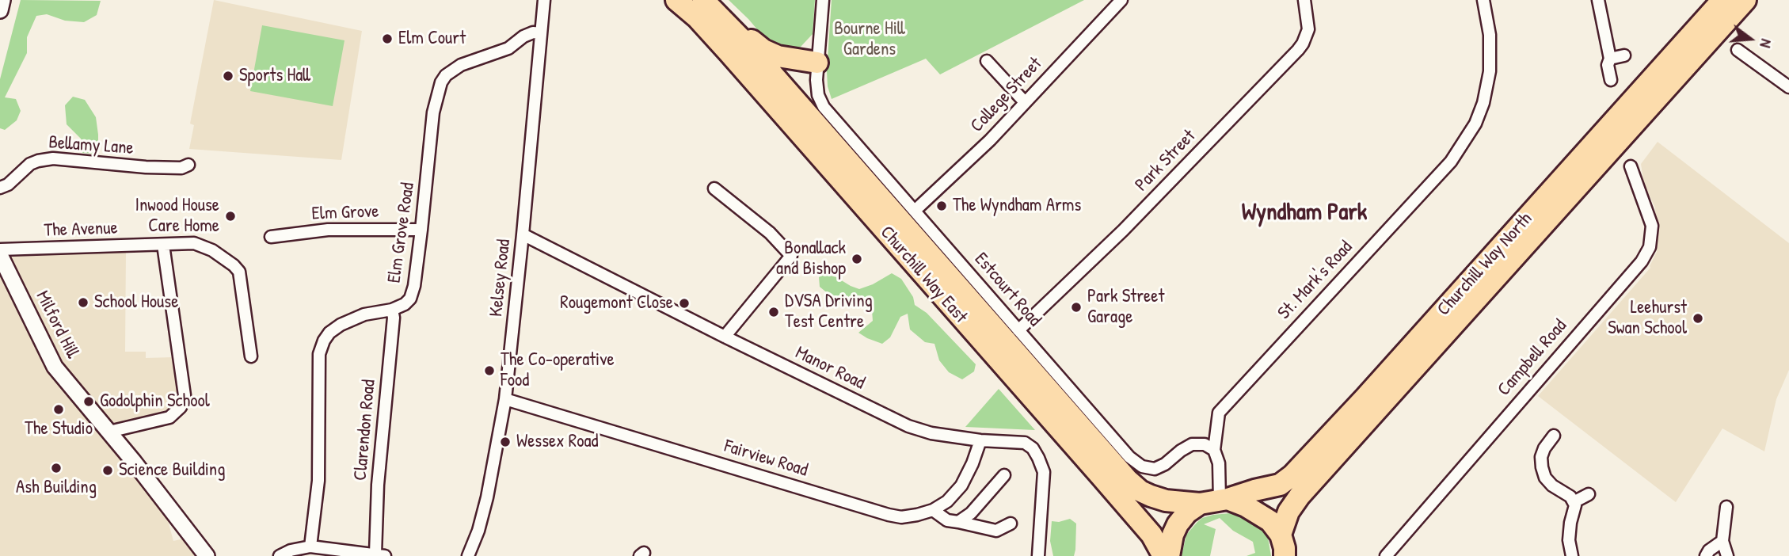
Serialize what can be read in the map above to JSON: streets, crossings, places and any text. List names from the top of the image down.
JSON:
{
  "streets": {
    "highway": ["Churchill Way North", "Churchill Way East"],
    "street": [
      "College Street",
      "Bellamy Lane",
      "Park Street",
      "Elm Grove",
      "The Avenue",
      "Elm Grove Road",
      "Kelsey Road",
      "St. Mark's Road",
      "Estcourt Road",
      "Milford Hill",
      "Campbell Road",
      "Manor Road",
      "Clarendon Road",
      "Fairview Road"
    ]
  },
  "crossings": [
    ["College Street", "Estcourt Road"],
    ["Park Street", "Estcourt Road"],
    ["Elm Grove", "Elm Grove Road"],
    ["Elm Grove Road", "Kelsey Road"],
    ["Elm Grove Road", "Clarendon Road"],
    ["Churchill Way North", "Churchill Way East"],
    ["Churchill Way North", "St. Mark's Road"],
    ["Churchill Way East", "St. Mark's Road"],
    ["Kelsey Road", "Manor Road"],
    ["Kelsey Road", "Fairview Road"],
    ["St. Mark's Road", "Estcourt Road"],
    ["Manor Road", "Fairview Road"]
  ],
  "districts": ["Wyndham Park"],
  "parks": ["Bourne Hill Gardens"],
  "places": [
    "Elm Court",
    "Sports Hall",
    "The Wyndham Arms",
    "Inwood House Care Home",
    "Bonallack and Bishop",
    "School House",
    "Rougemont Close",
    "Park Street Garage",
    "DVSA Driving Test Centre",
    "Leehurst Swan School",
    "The Co-operative Food",
    "Godolphin School",
    "The Studio",
    "Wessex Road",
    "Ash Building",
    "Science Building"
  ],
  "north": "right"
}
